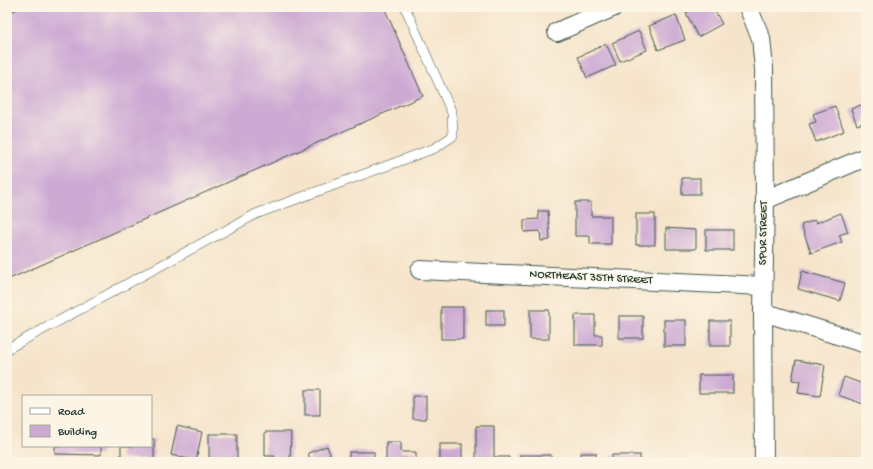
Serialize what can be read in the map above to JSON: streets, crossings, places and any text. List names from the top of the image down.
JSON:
{
  "streets": {
    "street": ["SPUR STREET", "NORTHEAST 35TH STREET"]
  },
  "crossings": [
    ["SPUR STREET", "NORTHEAST 35TH STREET"]
  ],
  "legend": ["Road", "Building"]
}
